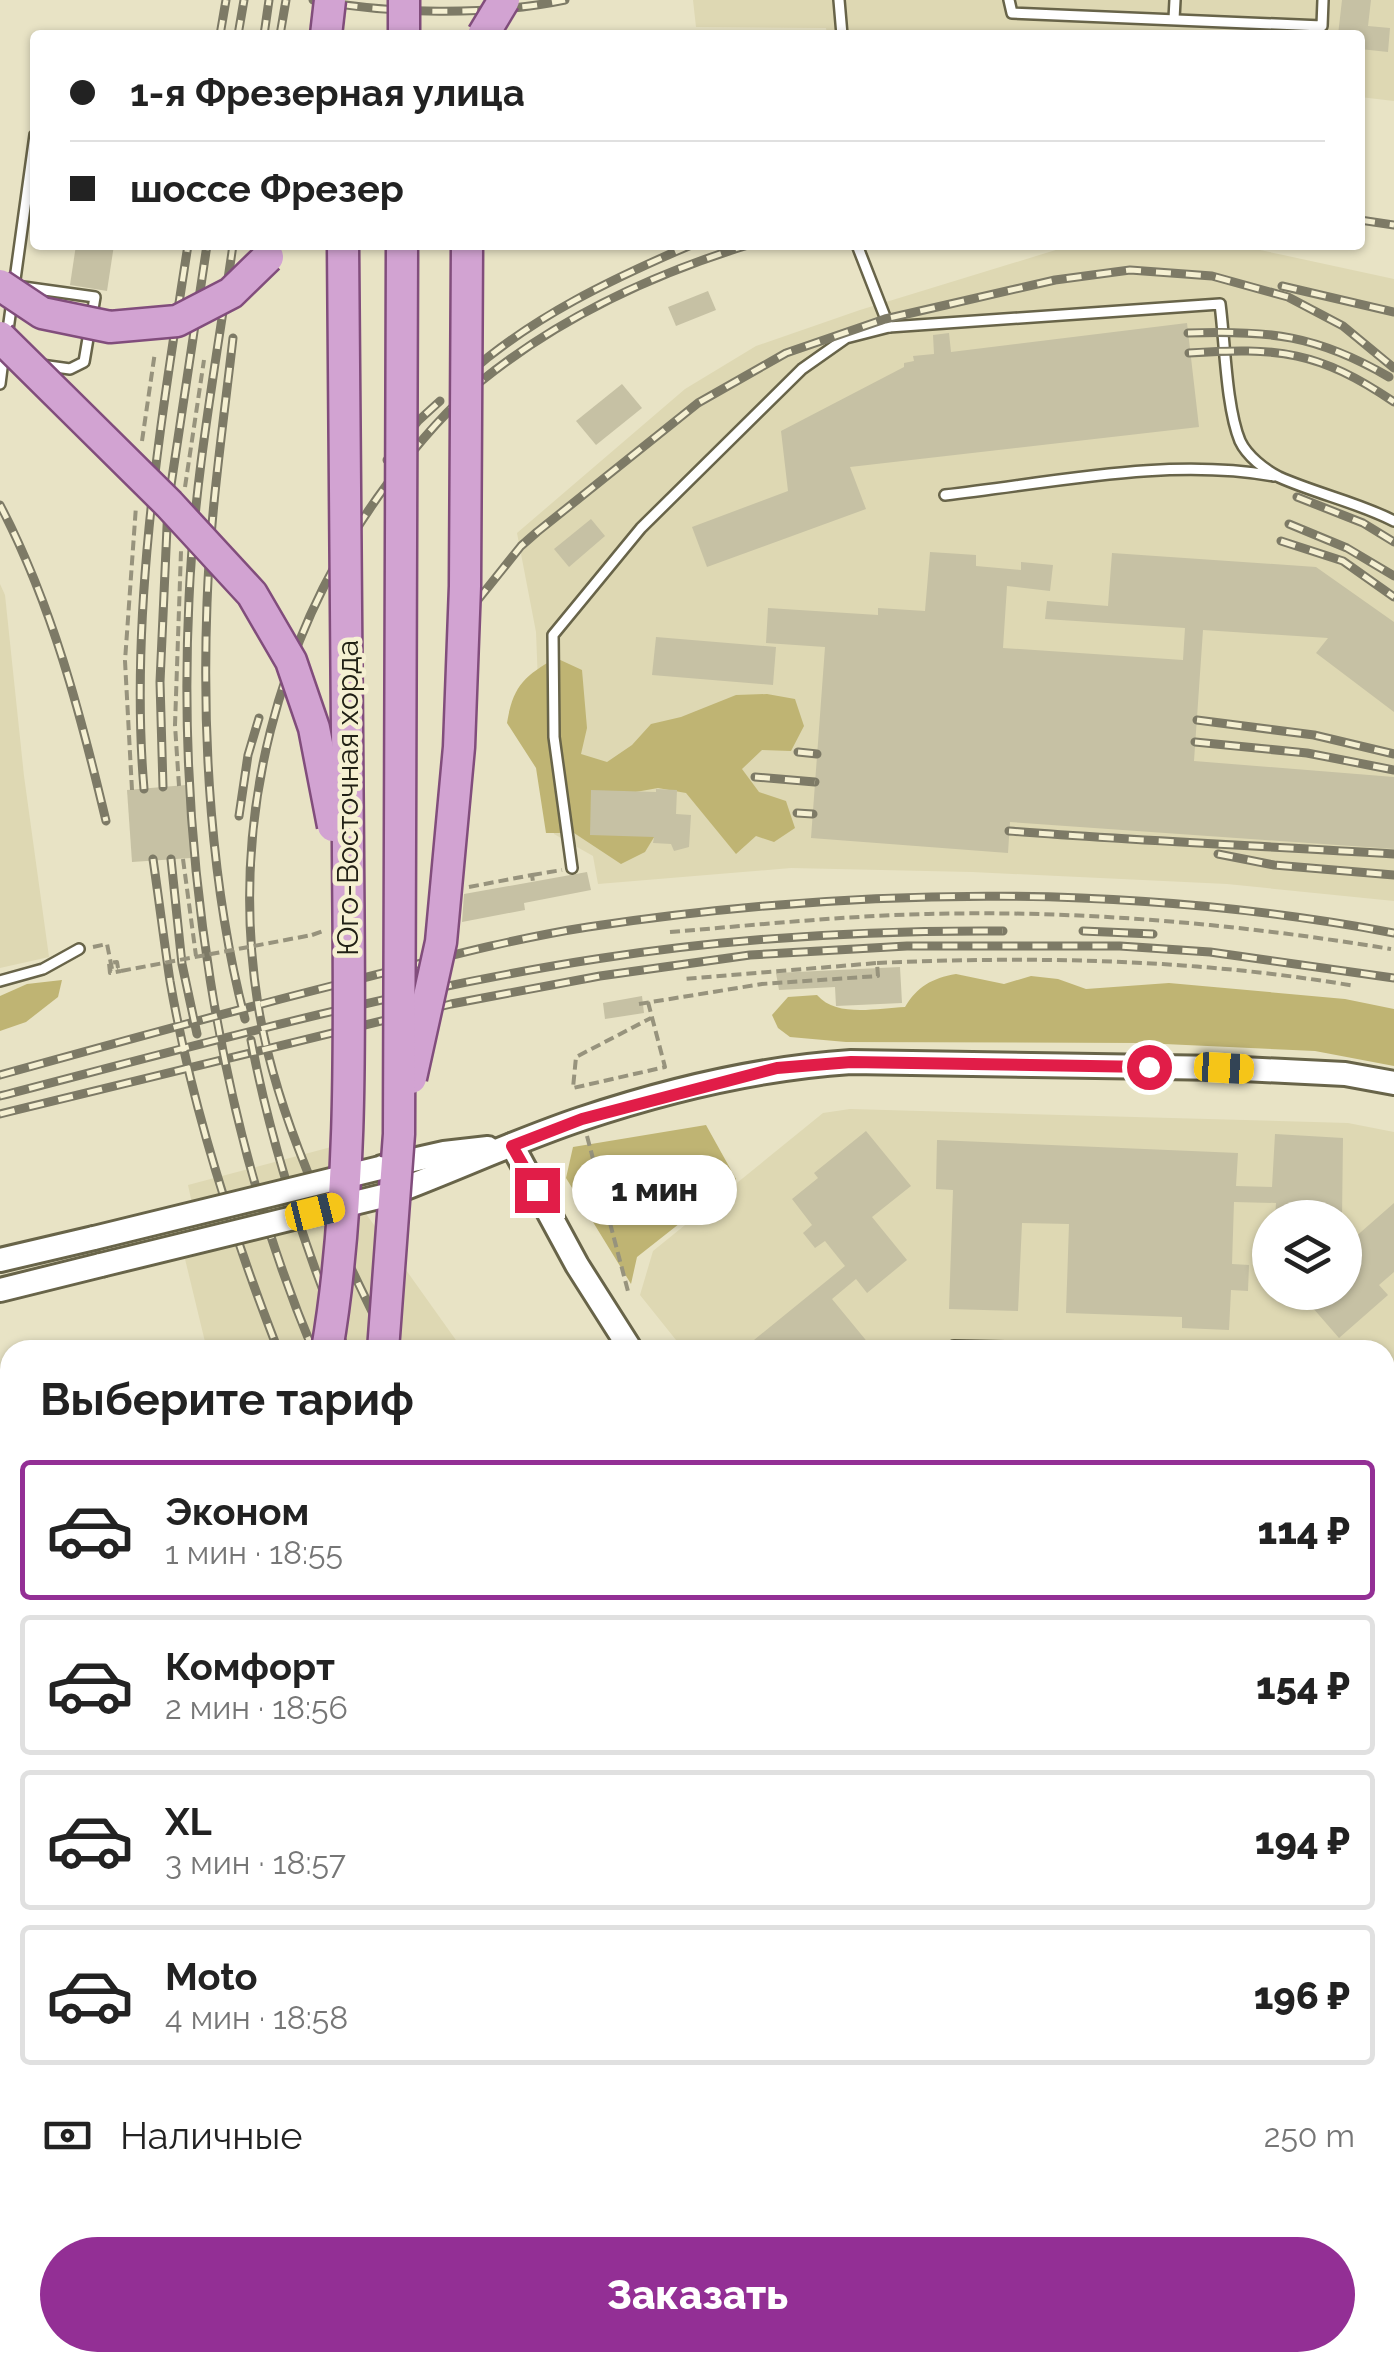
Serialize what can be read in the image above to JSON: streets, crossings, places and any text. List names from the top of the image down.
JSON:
{
  "streets": {
    "main road": ["Юго-Восточная хорда"]
  },
  "page": {
    "banner": ["1-я Фрезерная улица", "шоссе Фрезер"],
    "bubble": "1 мин",
    "heading": "Выберите тариф",
    "list": [
      {
        "name": "Эконом",
        "note": "1 мин · 18:55",
        "value": "114 ₽"
      },
      {
        "name": "Комфорт",
        "note": "2 мин · 18:56",
        "value": "154 ₽"
      },
      {
        "name": "XL",
        "note": "3 мин · 18:57",
        "value": "194 ₽"
      },
      {
        "name": "Moto",
        "note": "4 мин · 18:58",
        "value": "196 ₽"
      }
    ],
    "pay": ["Наличные", "250 m"],
    "buttons": "Заказать"
  }
}
